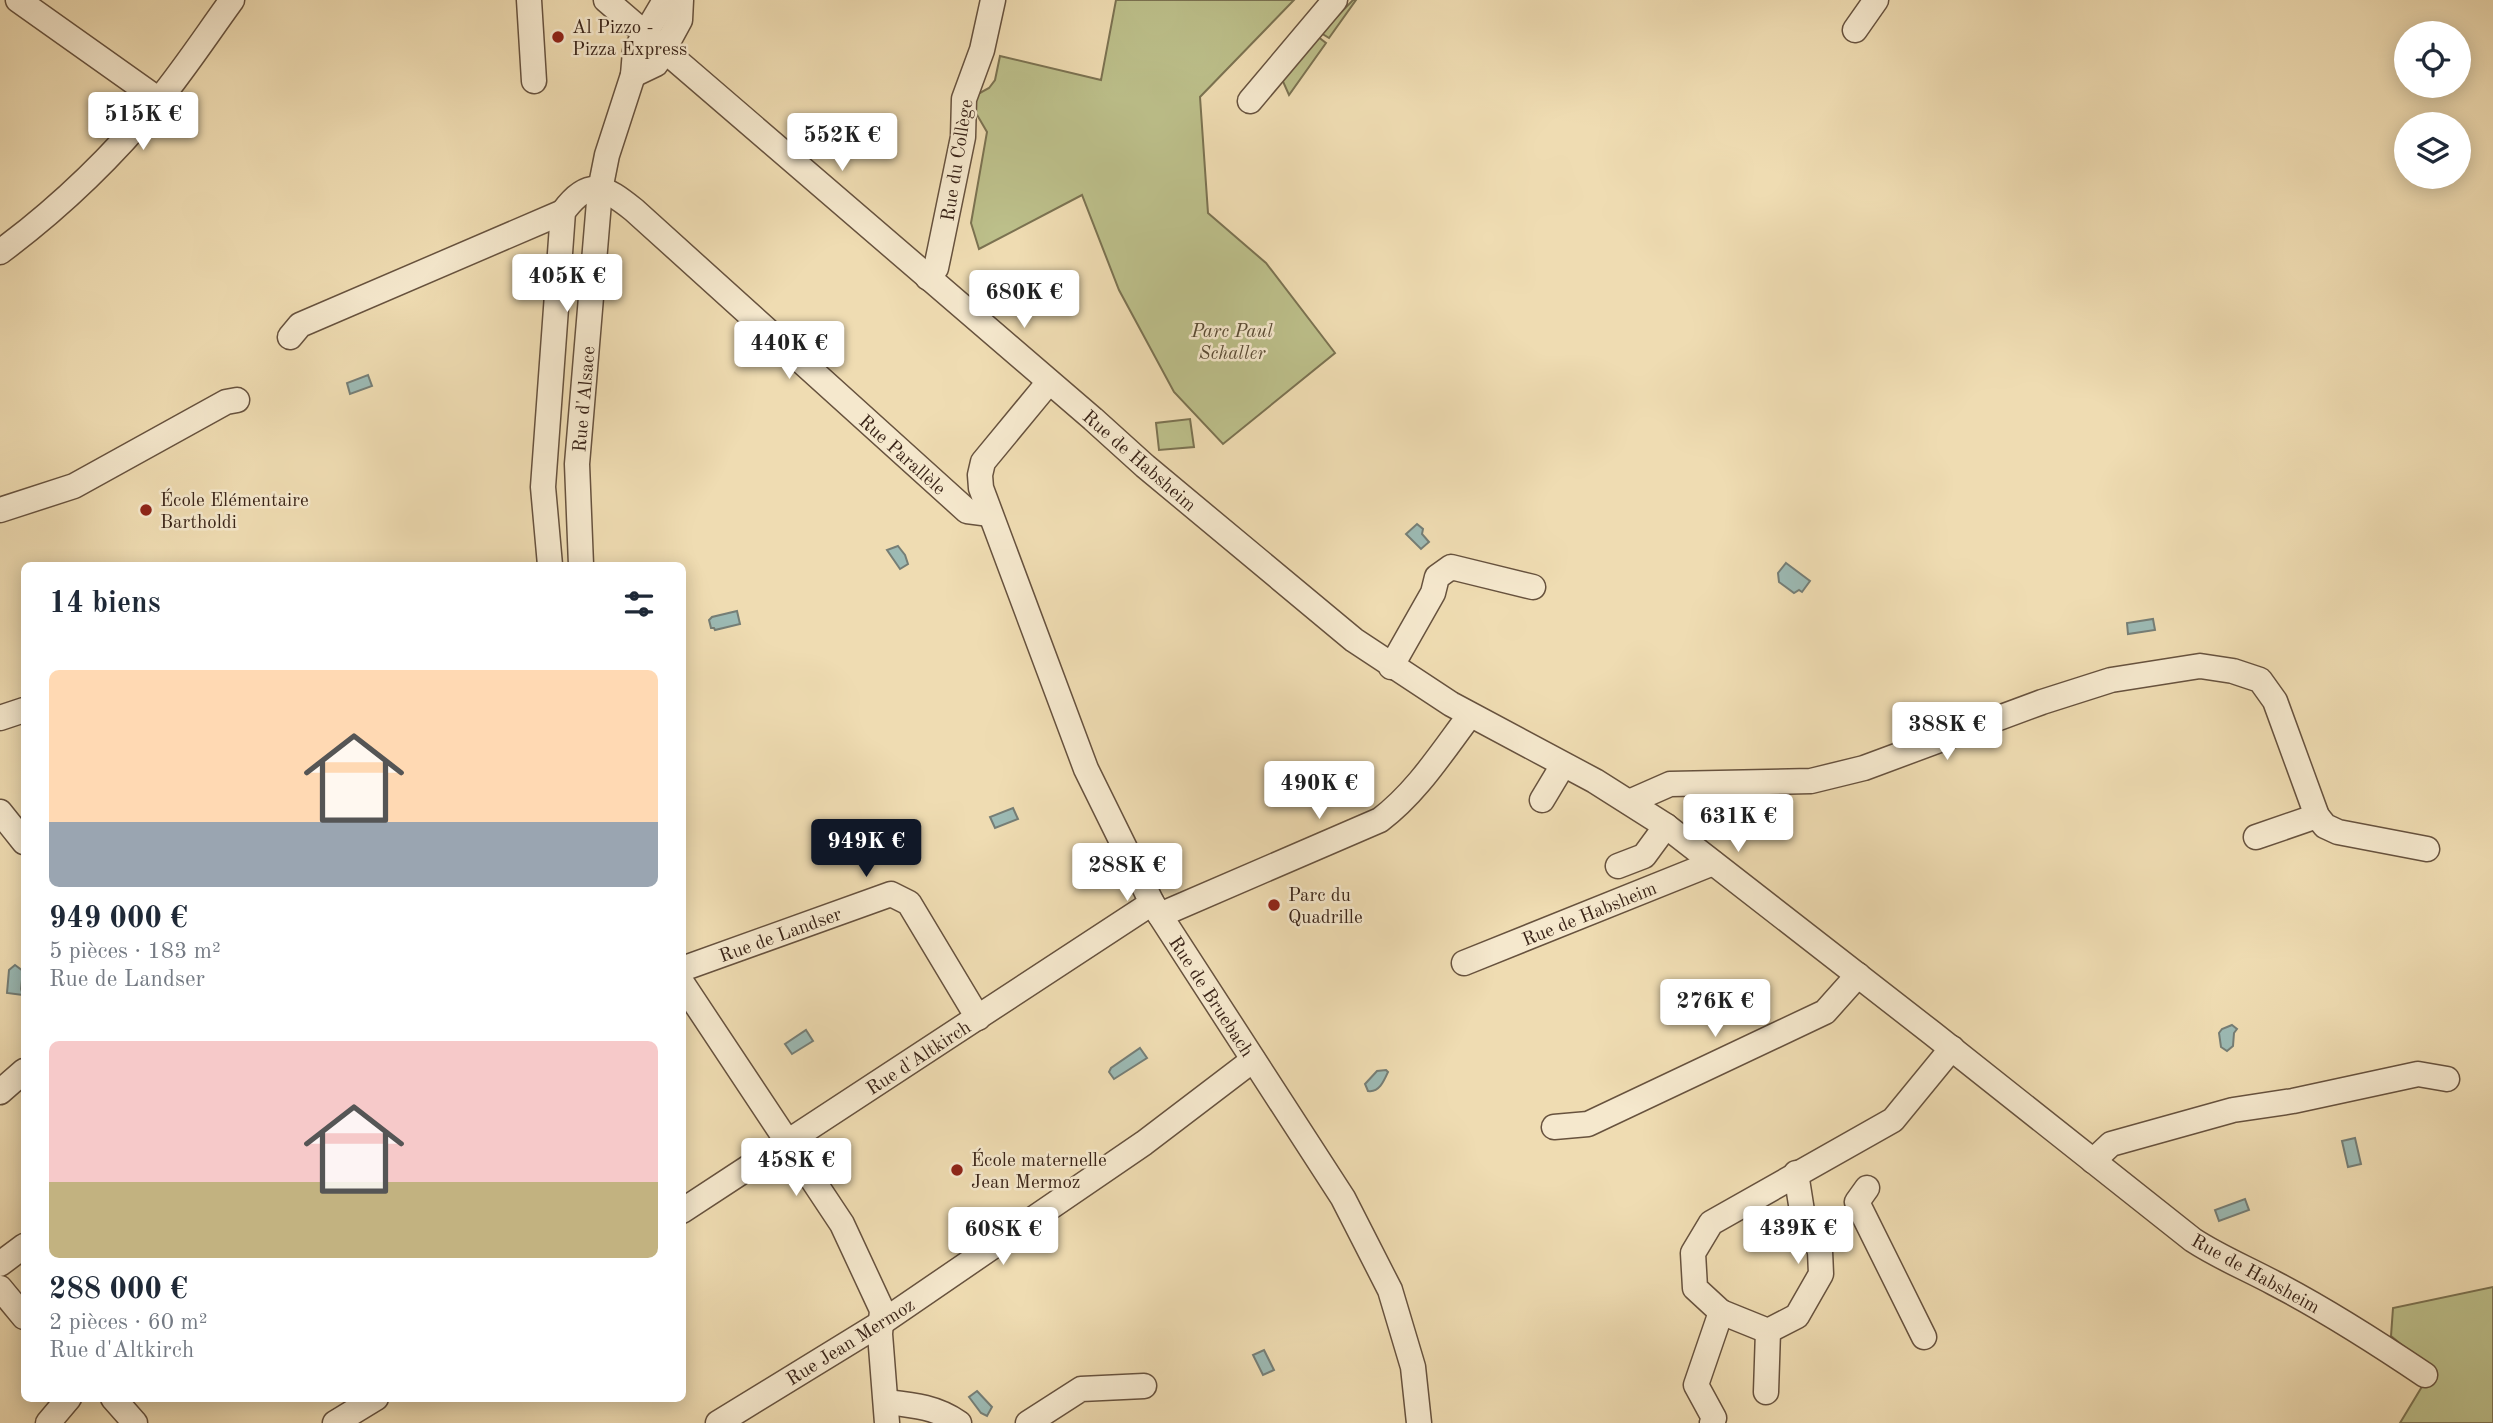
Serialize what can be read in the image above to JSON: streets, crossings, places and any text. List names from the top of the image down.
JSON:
{
  "streets": {
    "street": [
      "Rue du Collège",
      "Rue d'Alsace",
      "Rue Parallèle",
      "Rue de Habsheim",
      "Rue de Landser",
      "Rue de Bruebach",
      "Rue d'Altkirch",
      "Rue Jean Mermoz"
    ]
  },
  "crossings": [
    ["Rue du Collège", "Rue de Habsheim"],
    ["Rue d'Alsace", "Rue Parallèle"],
    ["Rue d'Alsace", "Rue de Habsheim"],
    ["Rue Parallèle", "Rue de Bruebach"],
    ["Rue de Habsheim", "Rue de Bruebach"],
    ["Rue de Habsheim", "Rue d'Altkirch"],
    ["Rue de Landser", "Rue d'Altkirch"],
    ["Rue de Bruebach", "Rue d'Altkirch"],
    ["Rue de Bruebach", "Rue Jean Mermoz"]
  ],
  "parks": ["Parc Paul Schaller"],
  "places": [
    "Al Pizzo - Pizza Express",
    "École Elémentaire Bartholdi",
    "Parc du Quadrille",
    "École maternelle Jean Mermoz"
  ],
  "page": {
    "price": [
      "515K €",
      "552K €",
      "405K €",
      "680K €",
      "440K €",
      "388K €",
      "490K €",
      "631K €",
      "949K €",
      "288K €",
      "276K €",
      "458K €",
      "439K €",
      "608K €"
    ],
    "heading": "14 biens",
    "list": [
      {
        "name": "949 000 €",
        "note": "5 pièces · 183 m² · Rue de Landser"
      },
      {
        "name": "288 000 €",
        "note": "2 pièces · 60 m² · Rue d'Altkirch"
      }
    ]
  }
}
